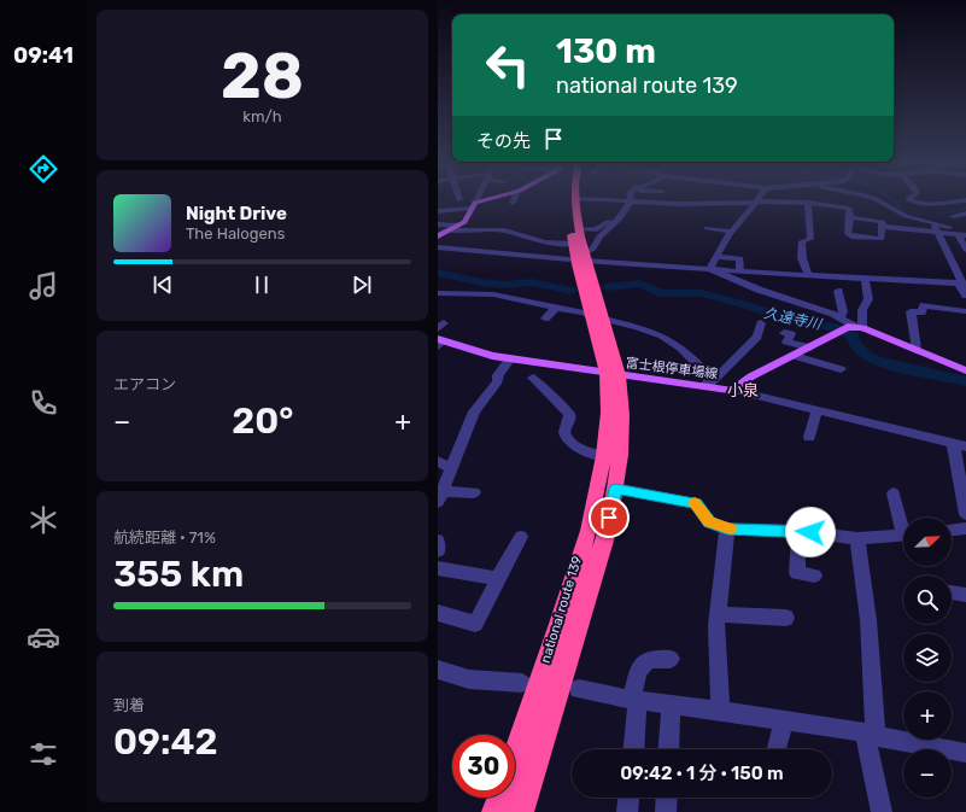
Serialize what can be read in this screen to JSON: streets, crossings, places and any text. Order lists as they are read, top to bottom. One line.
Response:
{"streets":{"highway":["national route 139"],"main road":["富士根停車場線"]},"crossings":[["富士根停車場線","national route 139"]],"districts":["小泉"],"water":["久遠寺川"],"north":"top right","page":{"tabs":"09:41","tile":[["28","km/h"],"エアコン",["航続距離 · 71%","355 km"],["到着","09:42"]],"turn":["130 m","national route 139"],"then":"その先","song":["Night Drive","The Halogens"],"heat":["−","20°","+"],"map_buttons":["+","−"],"limit":"30","trip":"09:42 · 1 分 · 150 m"}}
